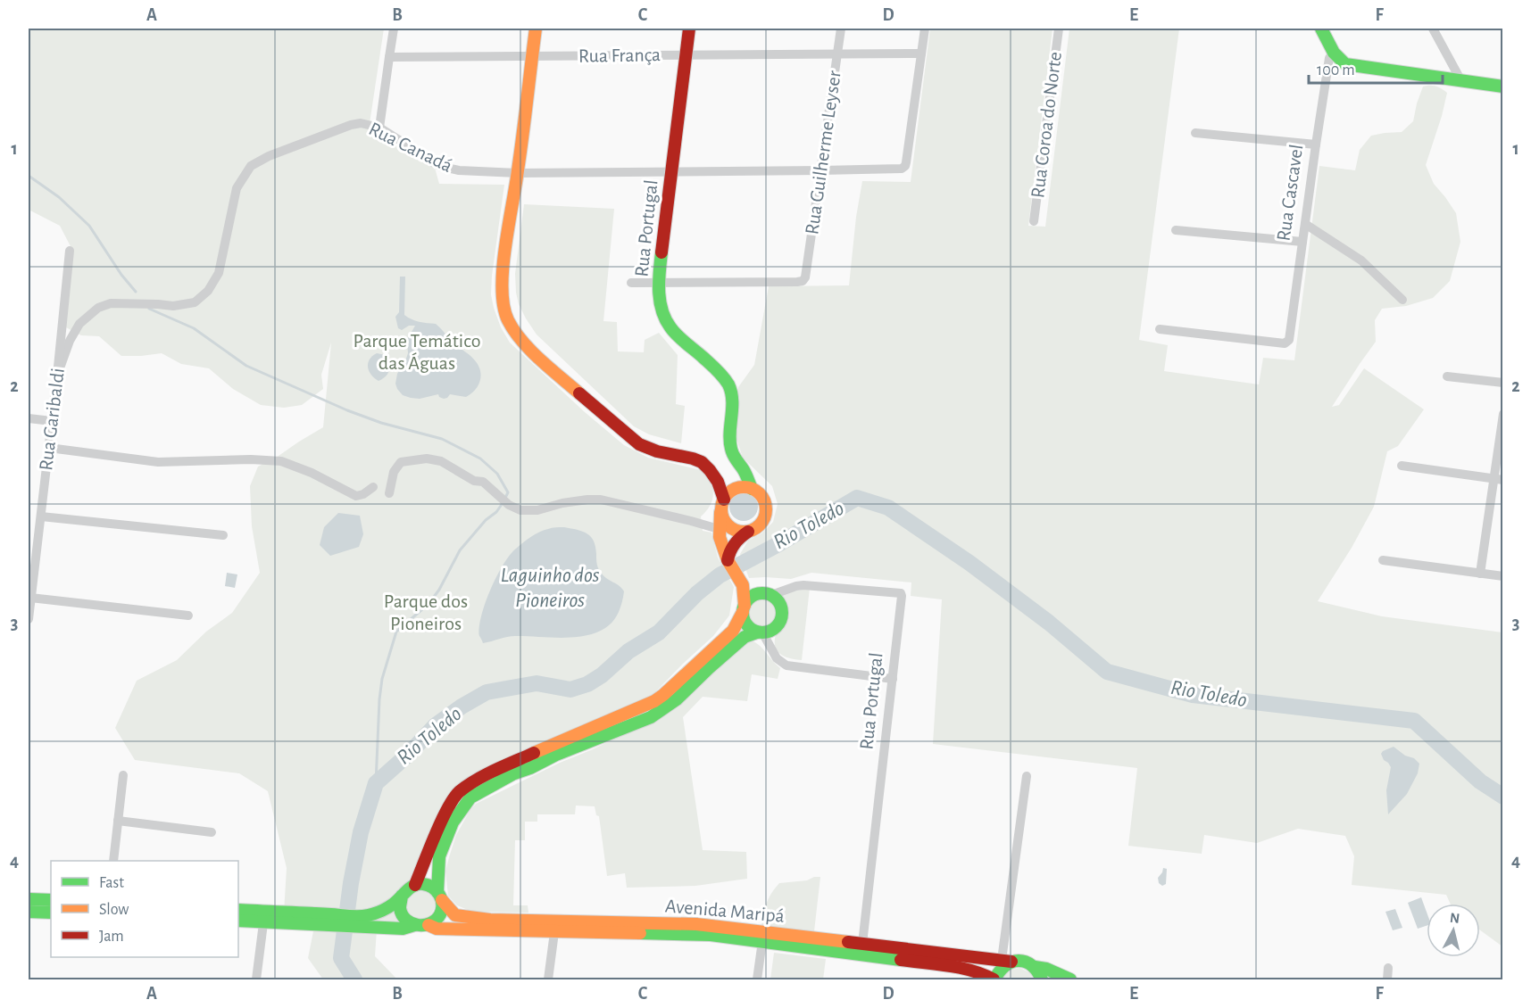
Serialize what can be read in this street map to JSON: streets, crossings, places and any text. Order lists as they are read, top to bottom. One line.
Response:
{"streets":{"street":["Rua França","Rua Coroa do Norte","Rua Canadá","Rua Guilherme Leyser","Rua Cascavel","Rua Portugal","Rua Garibaldi","Avenida Maripá"]},"crossings":[["Rua França","Rua Canadá"],["Rua França","Rua Guilherme Leyser"],["Rua França","Rua Portugal"],["Rua Canadá","Rua Guilherme Leyser"],["Rua Canadá","Rua Portugal"],["Rua Canadá","Rua Garibaldi"],["Rua Guilherme Leyser","Rua Portugal"],["Rua Portugal","Avenida Maripá"]],"water":["Rio Toledo","Laguinho dos Pioneiros"],"parks":["Parque Temático das Águas","Parque dos Pioneiros"],"legend":["Fast","Slow","Jam"],"scale_bar":"100 m","north":"top","grid":{"columns":["A","B","C","D","E","F"],"rows":["1","2","3","4"]}}
